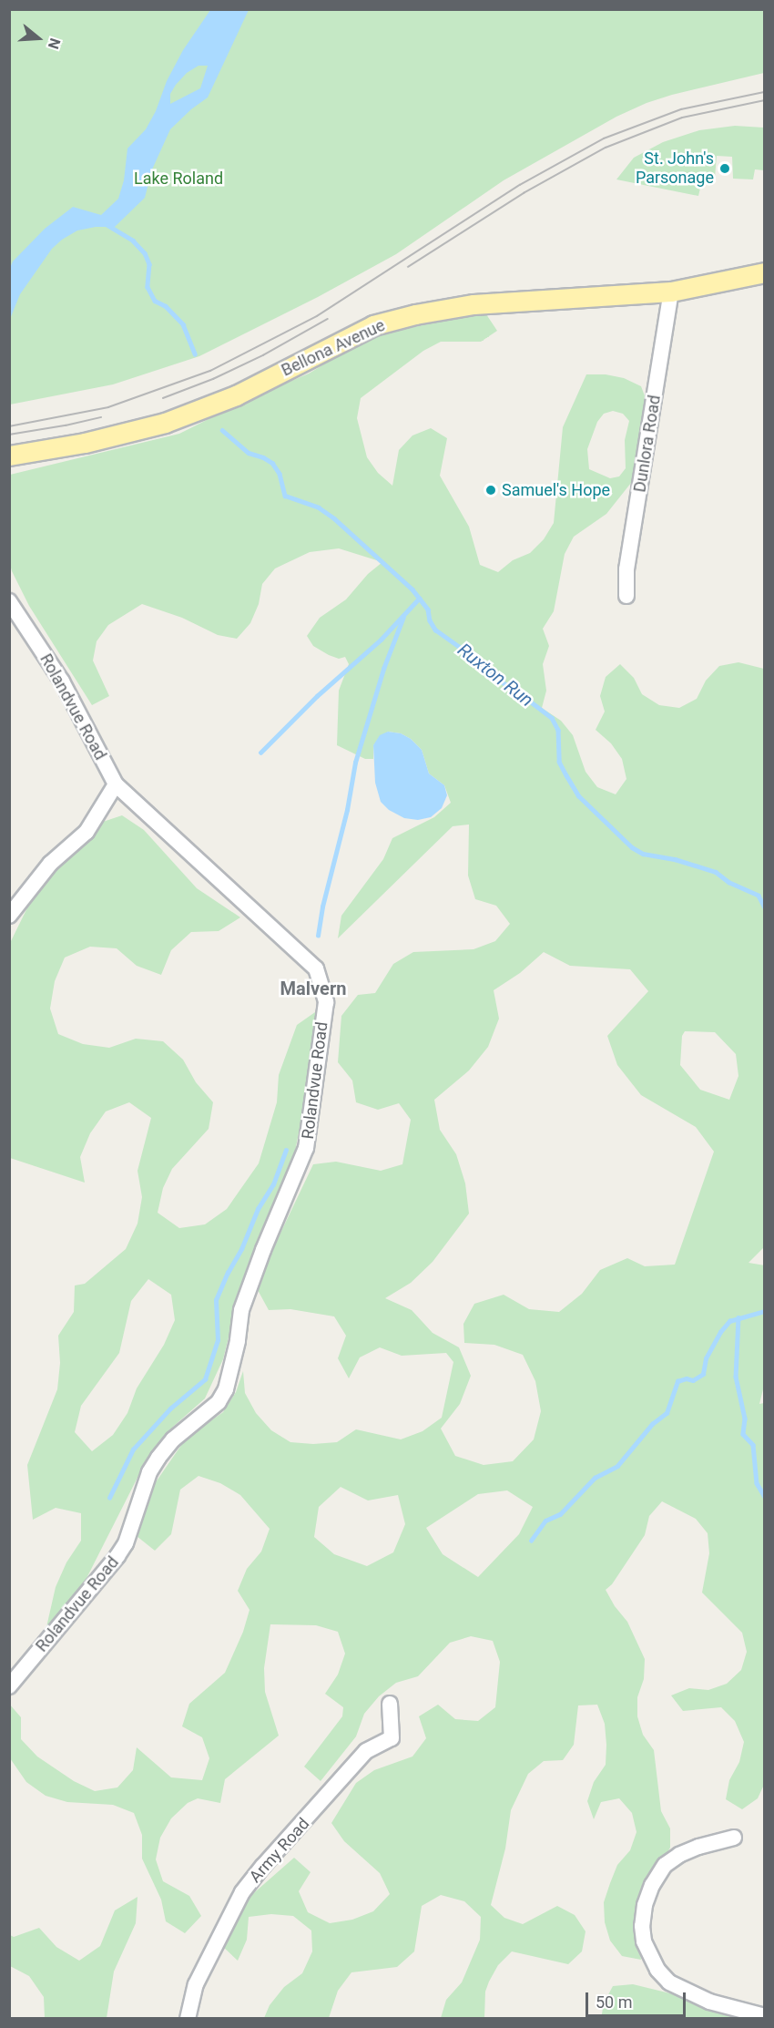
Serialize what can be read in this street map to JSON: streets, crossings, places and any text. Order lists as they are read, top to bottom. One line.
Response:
{"streets":{"main road":["Bellona Avenue"],"street":["Dunlora Road","Rolandvue Road","Army Road"]},"crossings":[["Bellona Avenue","Dunlora Road"]],"districts":["Malvern"],"water":["Ruxton Run"],"parks":["Lake Roland"],"places":["St. John's Parsonage","Samuel's Hope"],"scale_bar":"50 m","north":"right"}
